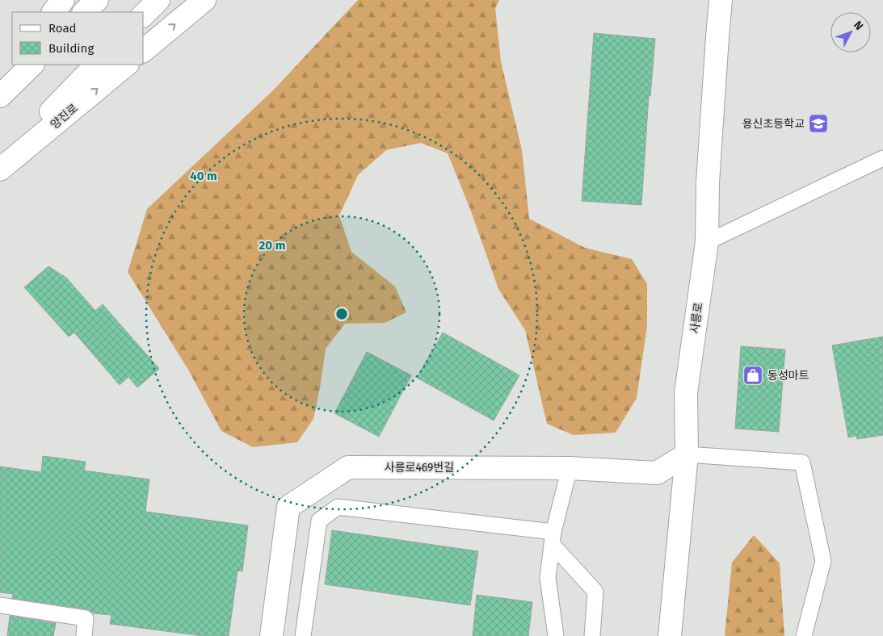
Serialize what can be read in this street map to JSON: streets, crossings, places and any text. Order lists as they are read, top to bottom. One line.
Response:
{"streets":{"street":["양진로","사릉로","사릉로469번길"]},"crossings":[["사릉로","사릉로469번길"]],"places":{"school or university":["용신초등학교"],"shop":["동성마트"]},"legend":["Road","Building"],"north":"top right","rings":["40 m","20 m"]}
